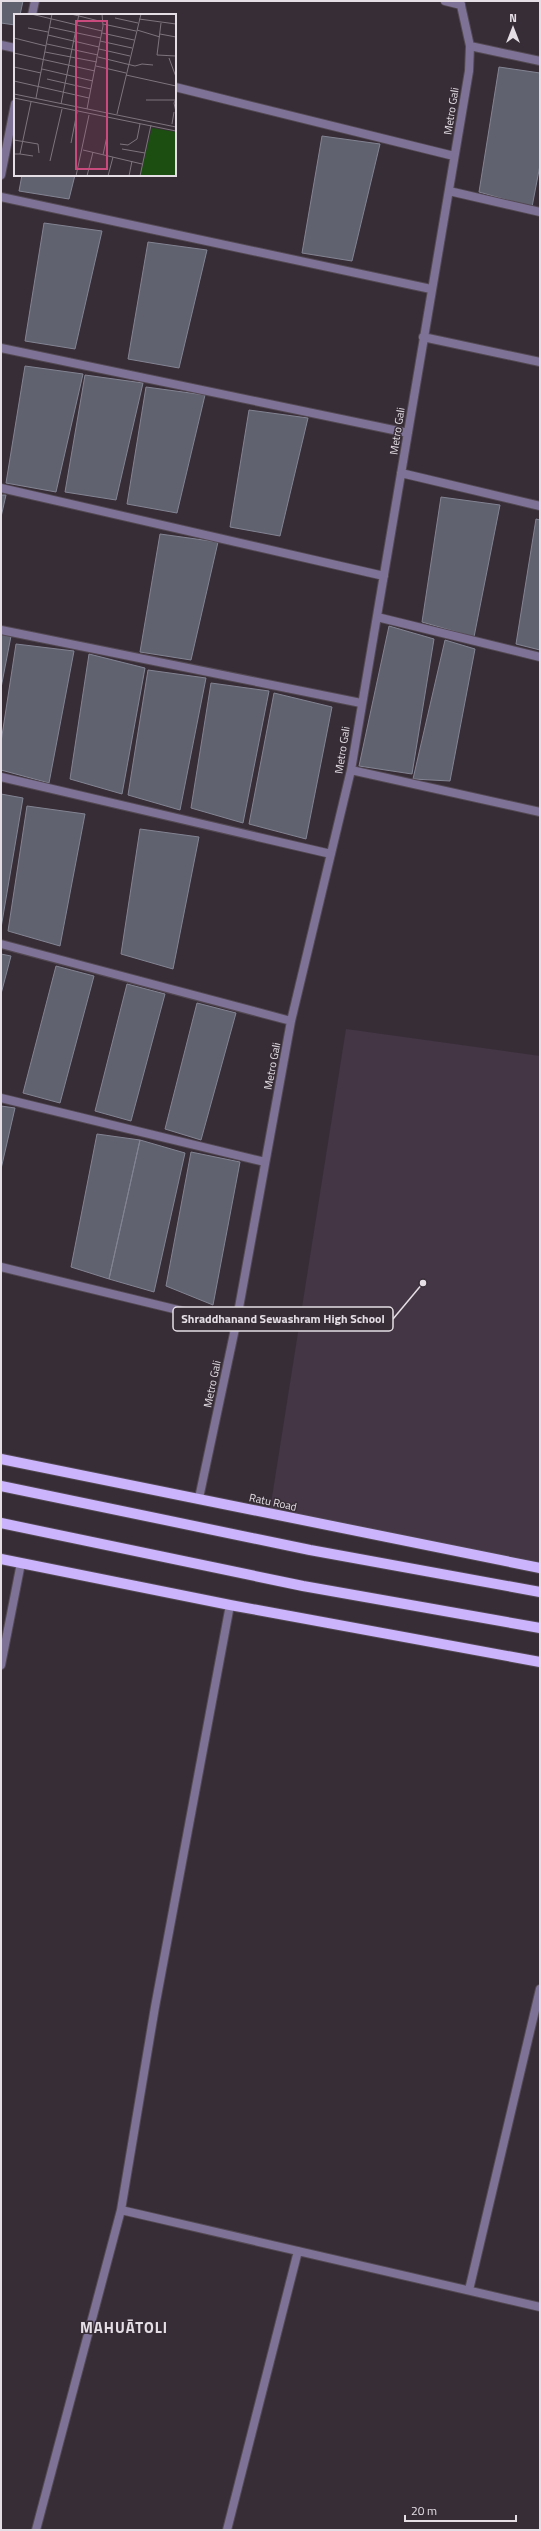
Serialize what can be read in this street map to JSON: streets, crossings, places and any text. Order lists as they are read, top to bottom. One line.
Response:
{"streets":{"main road":["Ratu Road"],"street":["Metro Gali"]},"crossings":[["Metro Gali","Ratu Road"]],"districts":["MAHUĀTOLI"],"places":["Shraddhanand Sewashram High School"],"scale_bar":"20 m","north":"top"}
